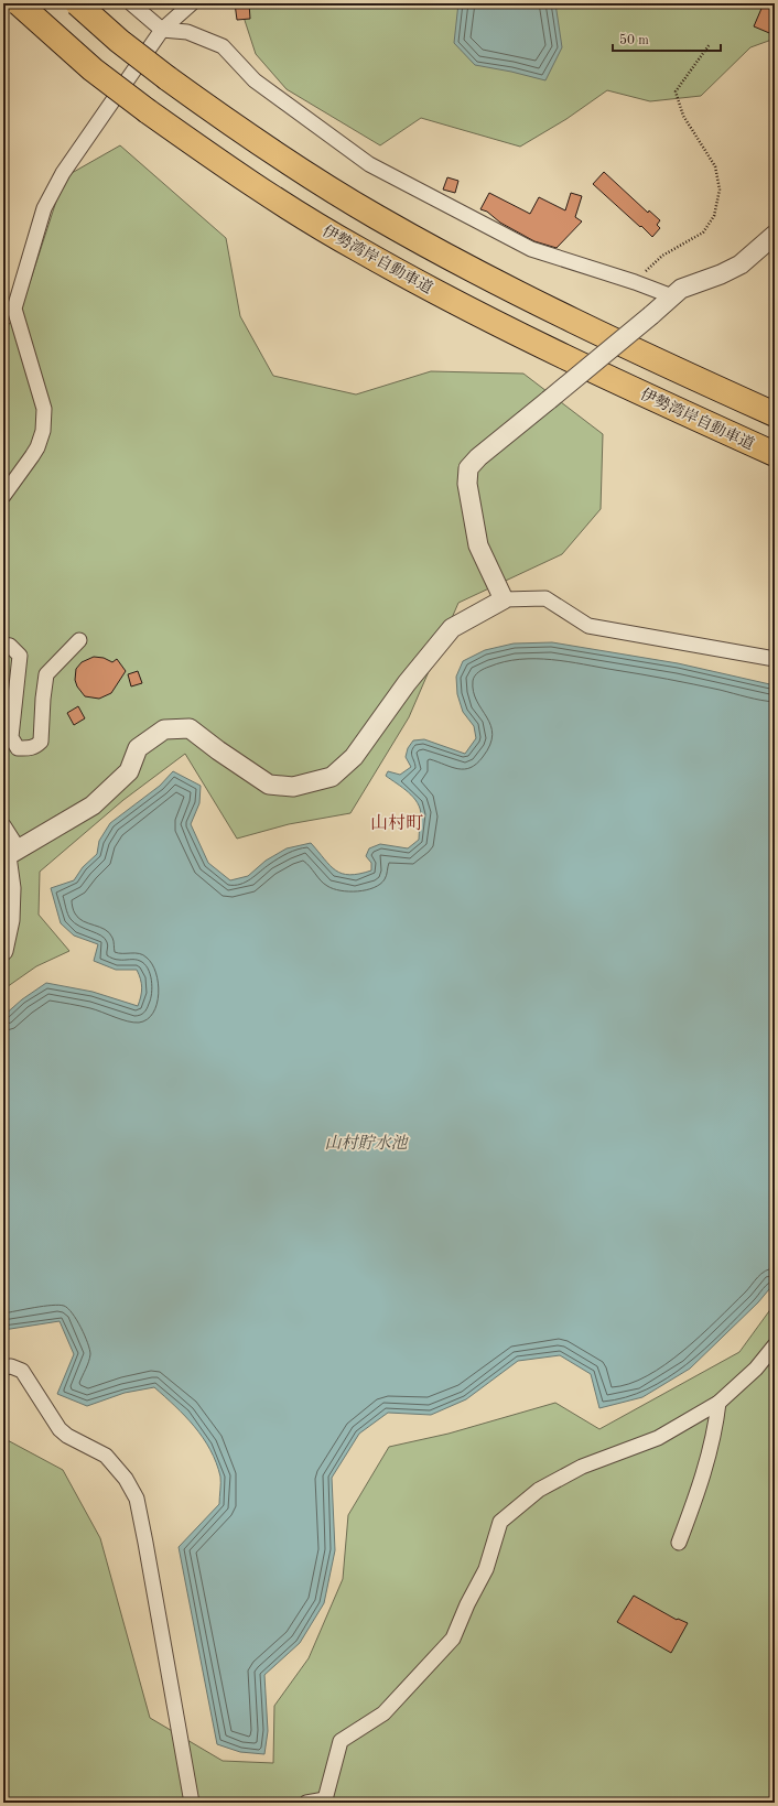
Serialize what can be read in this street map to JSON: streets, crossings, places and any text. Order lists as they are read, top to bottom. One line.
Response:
{"streets":{"highway":["伊勢湾岸自動車道"]},"districts":["山村町"],"water":["山村貯水池"],"scale_bar":"50 m"}
